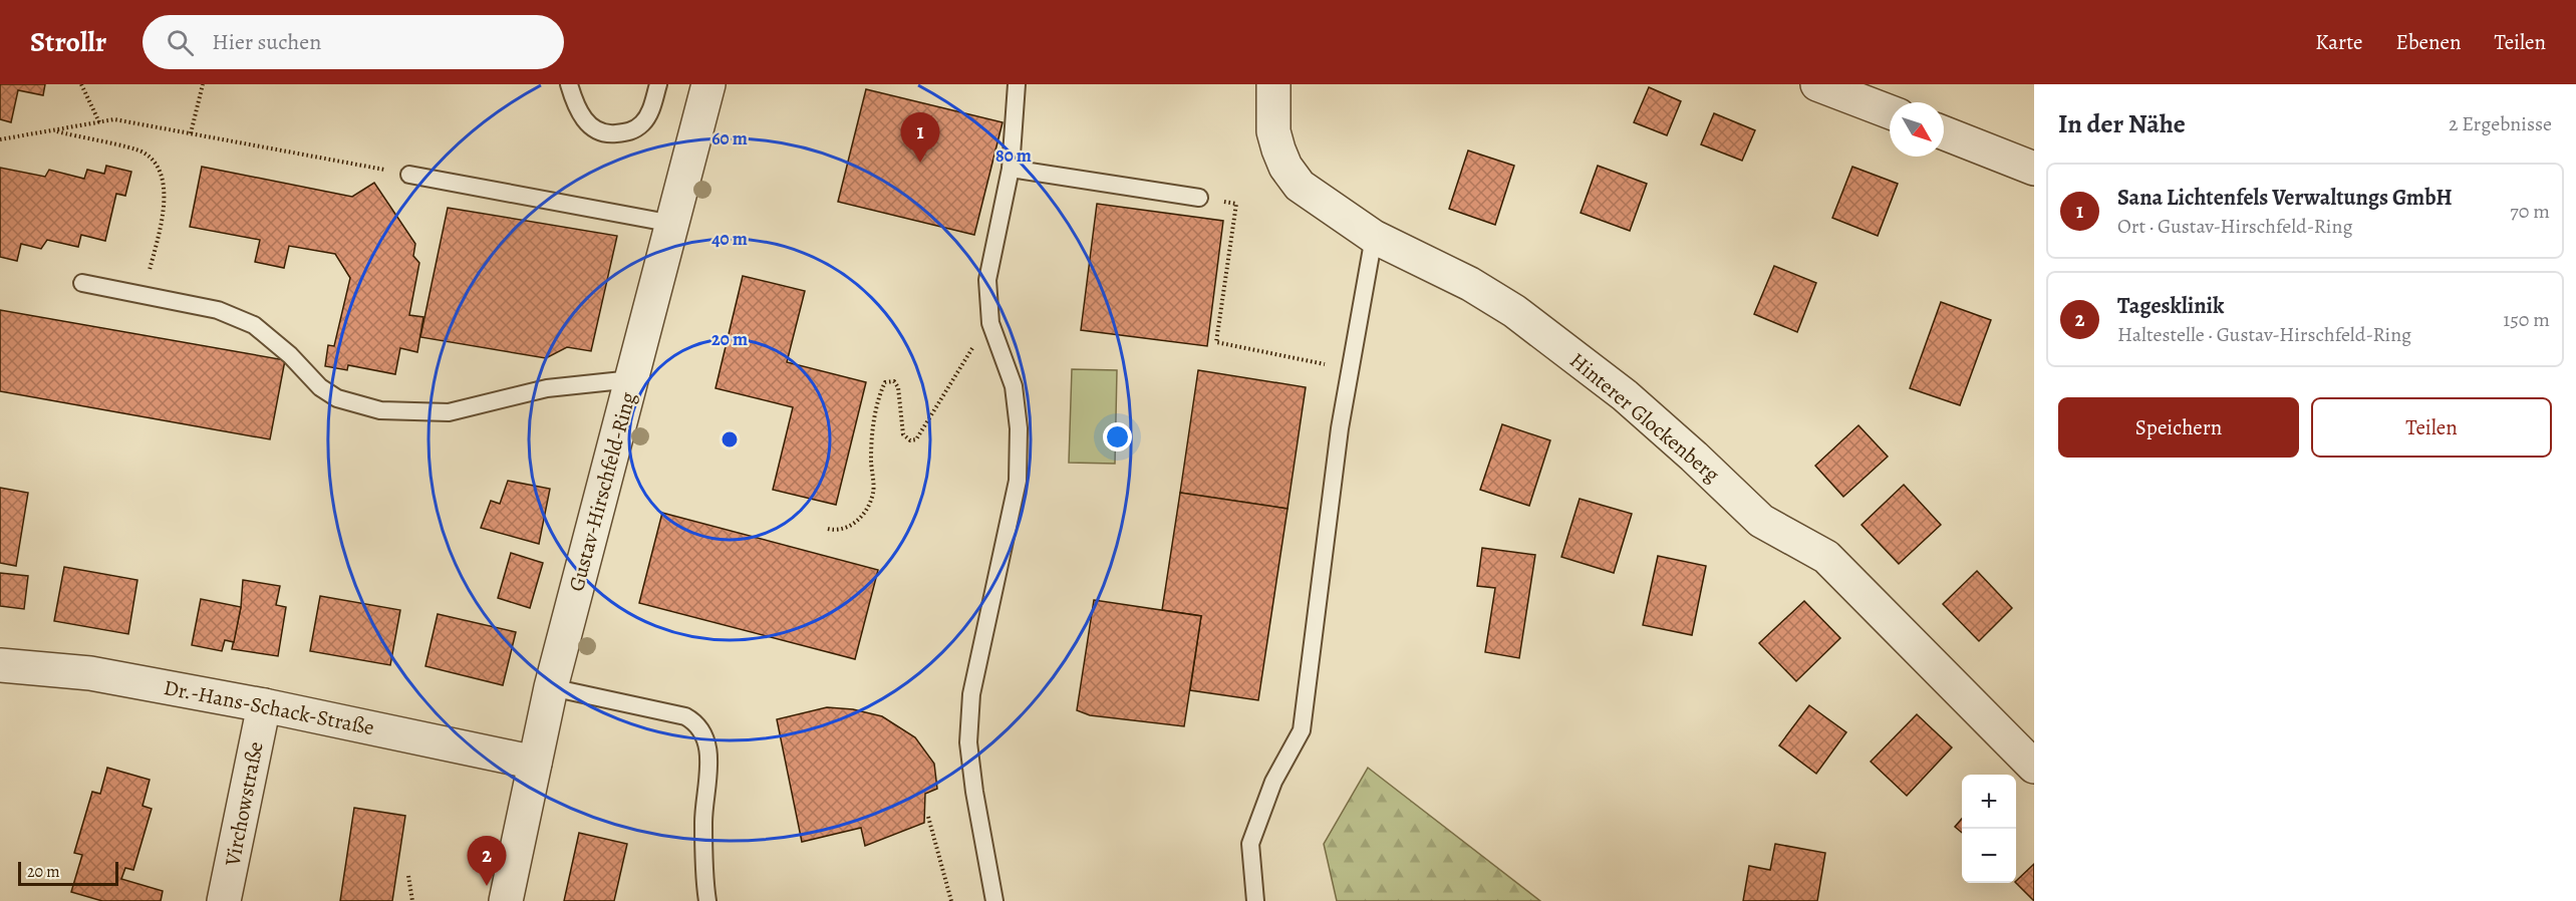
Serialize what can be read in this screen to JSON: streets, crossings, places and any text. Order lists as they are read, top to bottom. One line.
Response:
{"streets":{"street":["Hinterer Glockenberg","Gustav-Hirschfeld-Ring","Dr.-Hans-Schack-Straße","Virchowstraße"]},"crossings":[["Gustav-Hirschfeld-Ring","Dr.-Hans-Schack-Straße"],["Dr.-Hans-Schack-Straße","Virchowstraße"]],"scale_bar":"20 m","north":"bottom right","page":{"header":"Strollr","search":"Hier suchen","nav":["Karte","Ebenen","Teilen"],"heading":["In der Nähe","2 Ergebnisse"],"pins":["1","2"],"list":[{"mark":"1","name":"Sana Lichtenfels Verwaltungs GmbH","note":"Ort · Gustav-Hirschfeld-Ring","value":"70 m"},{"mark":"2","name":"Tagesklinik","note":"Haltestelle · Gustav-Hirschfeld-Ring","value":"150 m"}],"buttons":["Speichern","Teilen"],"map_buttons":["+","−"],"scale":"20 m"},"rings":["60 m","80 m","40 m","20 m"]}
